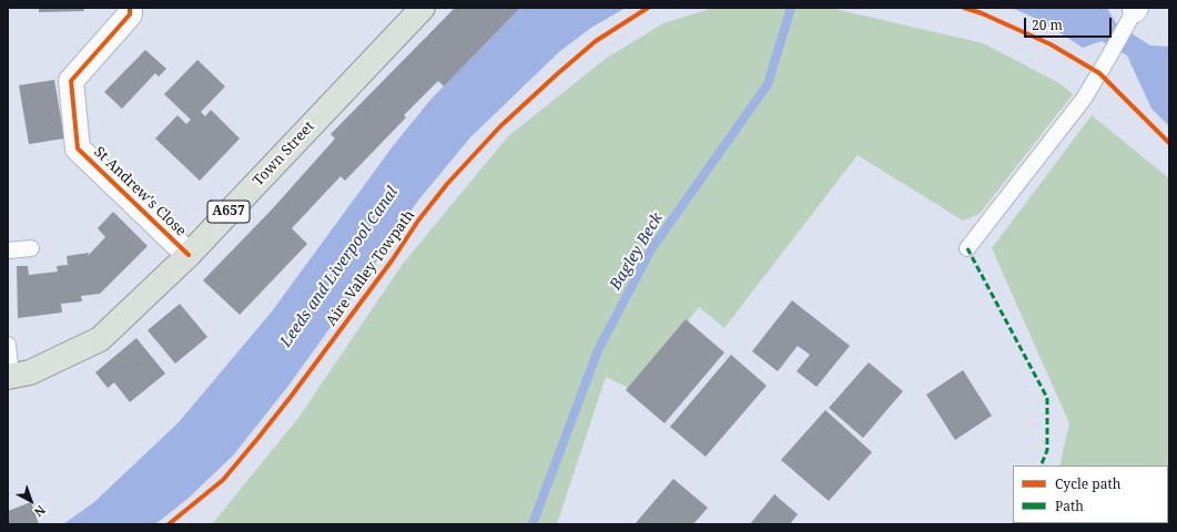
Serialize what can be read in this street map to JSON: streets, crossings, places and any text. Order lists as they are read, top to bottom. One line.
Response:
{"streets":{"main road":["Town Street","A657"],"street":["St Andrew's Close"],"cycle path":["Aire Valley Towpath"]},"crossings":[["Town Street","St Andrew's Close"]],"water":["Bagley Beck","Leeds and Liverpool Canal"],"legend":["Cycle path","Path"],"scale_bar":"20 m","north":"bottom right"}
